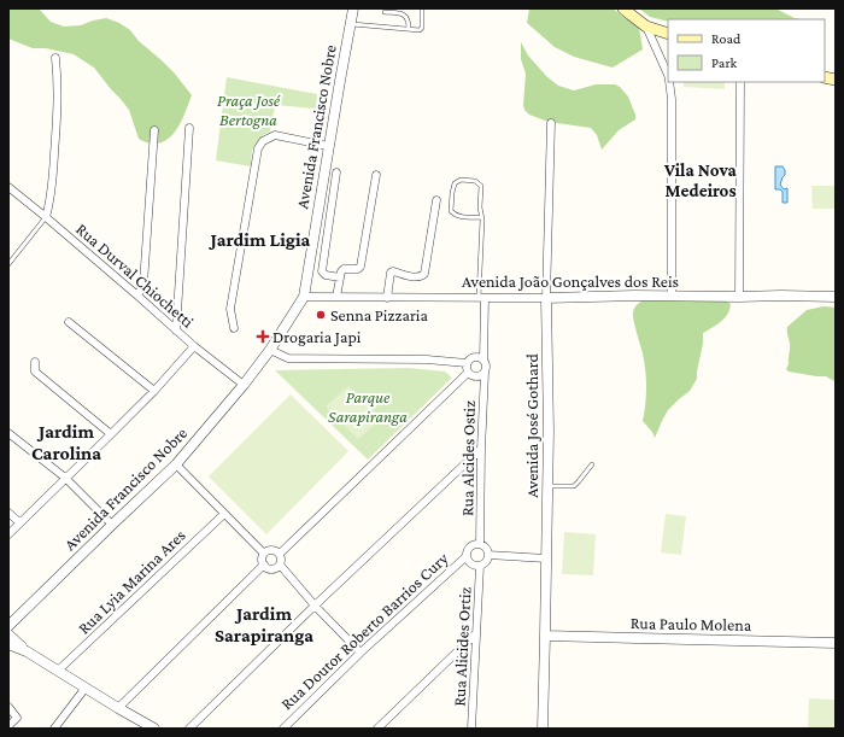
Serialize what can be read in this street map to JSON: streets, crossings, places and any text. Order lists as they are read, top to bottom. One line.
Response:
{"streets":{"street":["Avenida Francisco Nobre","Rua Durval Chiochetti","Avenida João Gonçalves dos Reis","Avenida José Gothard","Rua Alcides Ostiz","Rua Lyia Marina Ares","Rua Paulo Molena","Rua Doutor Roberto Barrios Cury","Rua Alicides Ortiz"]},"crossings":[["Avenida Francisco Nobre","Rua Durval Chiochetti"],["Avenida Francisco Nobre","Avenida João Gonçalves dos Reis"],["Avenida João Gonçalves dos Reis","Avenida José Gothard"],["Avenida José Gothard","Rua Paulo Molena"],["Rua Alcides Ostiz","Rua Doutor Roberto Barrios Cury"],["Rua Alcides Ostiz","Rua Alicides Ortiz"],["Rua Doutor Roberto Barrios Cury","Rua Alicides Ortiz"]],"districts":["Vila Nova Medeiros","Jardim Ligia","Jardim Carolina","Jardim Sarapiranga"],"parks":["Praça José Bertogna","Parque Sarapiranga"],"places":{"other":["Senna Pizzaria"],"health":["Drogaria Japi"]},"legend":["Road","Park"]}
